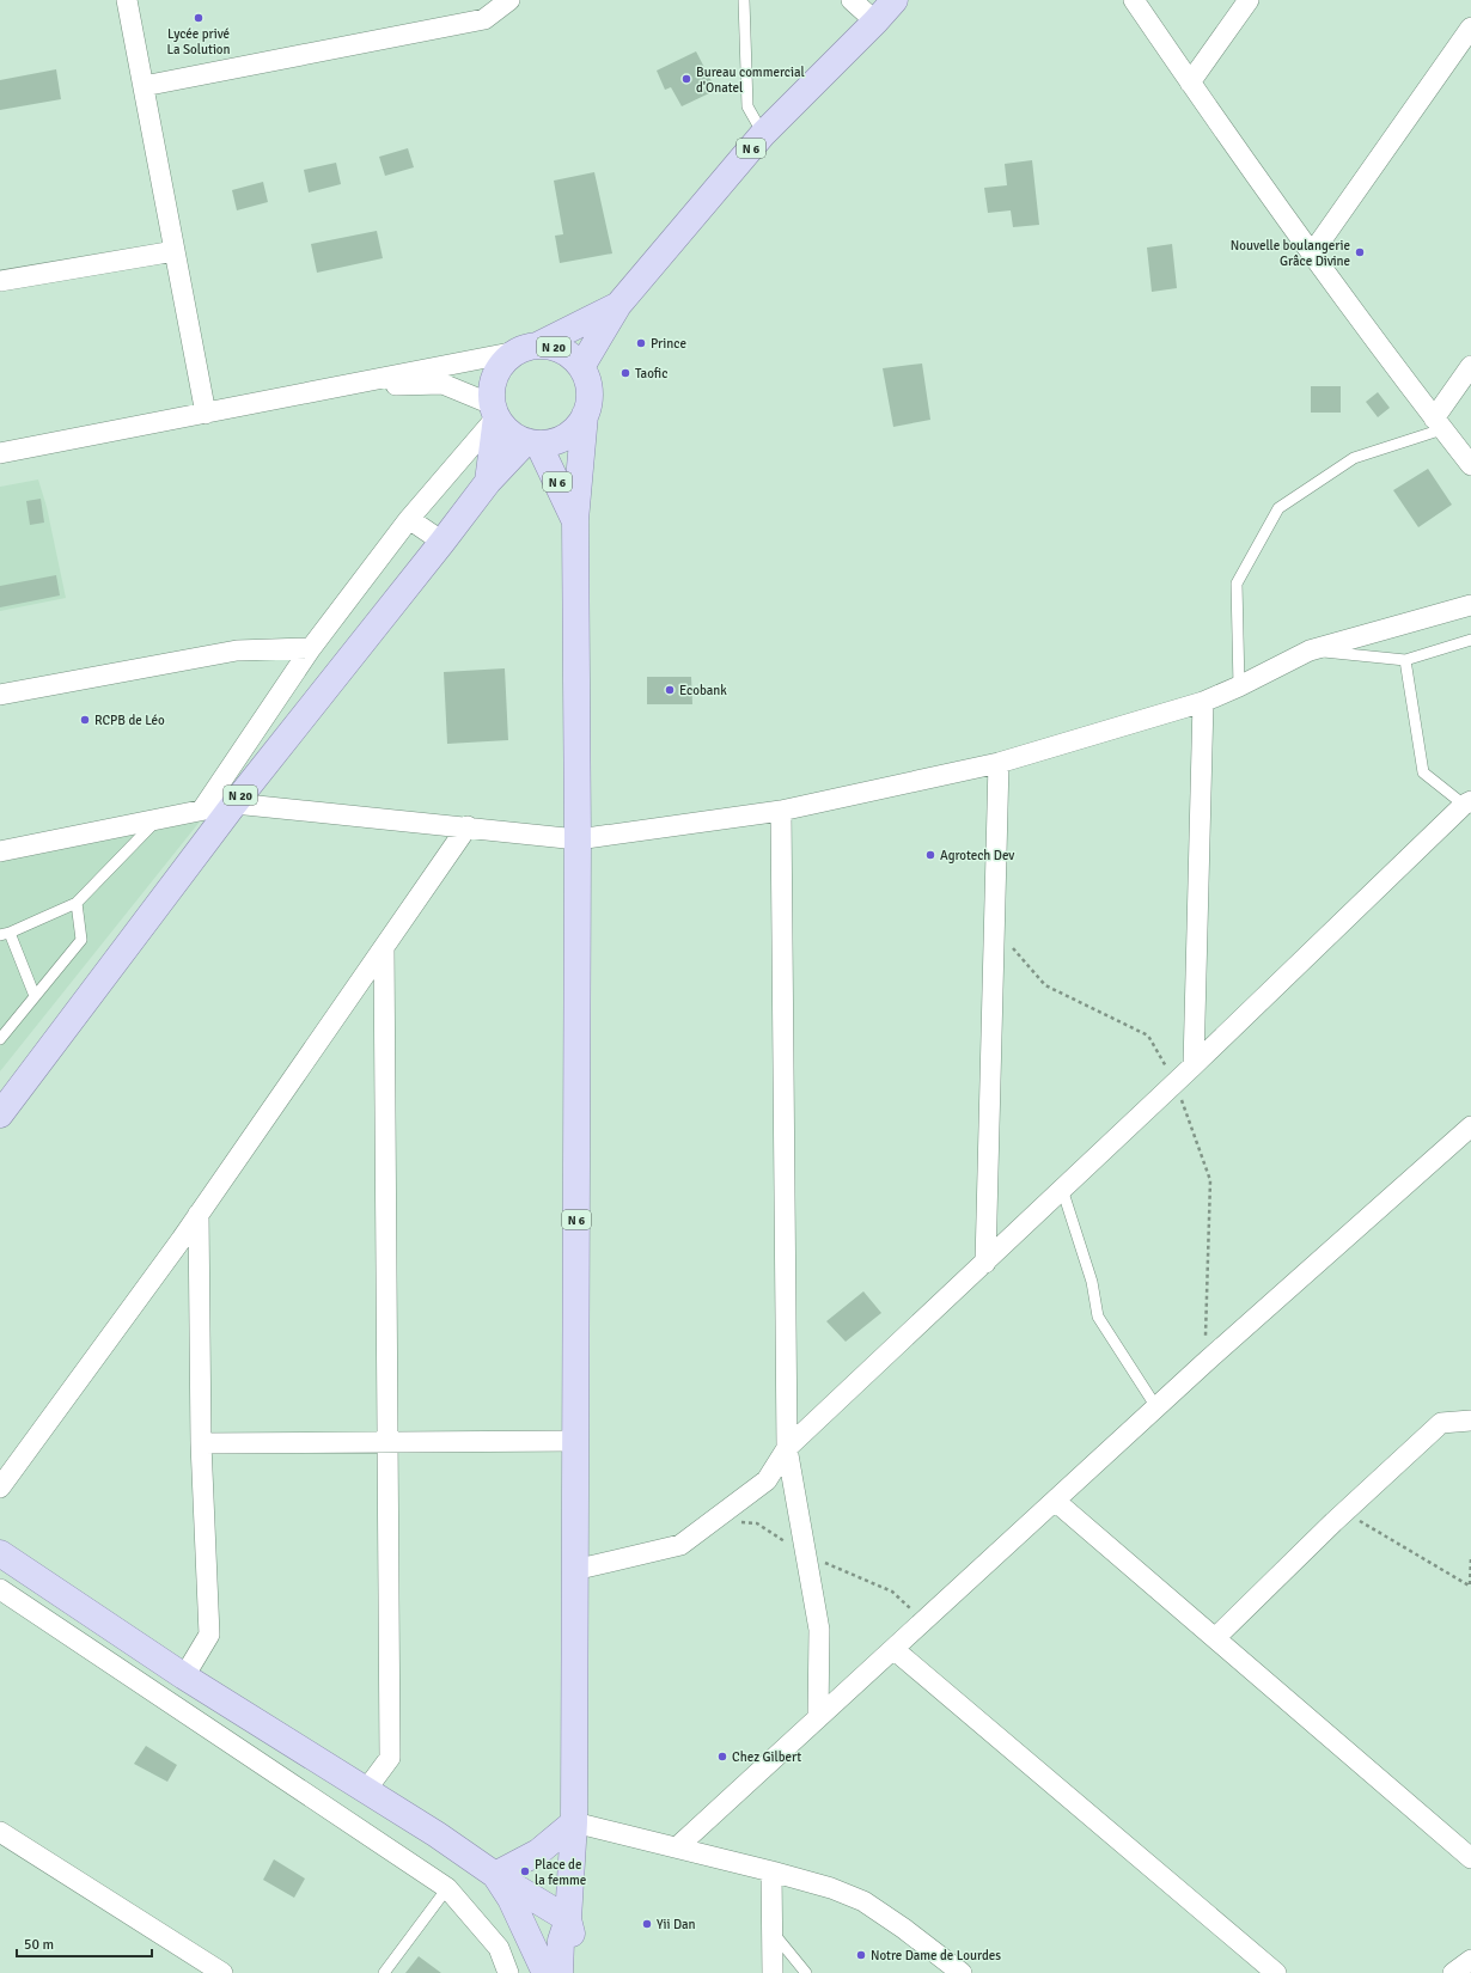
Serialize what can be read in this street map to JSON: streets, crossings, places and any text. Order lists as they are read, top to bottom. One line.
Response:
{"streets":{"main road":["N 6","N 20"]},"crossings":[["N 6","N 20"]],"places":["Lycée privé La Solution","Bureau commercial d'Onatel","Nouvelle boulangerie Grâce Divine","Prince","Taofic","Ecobank","RCPB de Léo","Agrotech Dev","Chez Gilbert","Place de la femme","Yii Dan","Notre Dame de Lourdes"],"scale_bar":"50 m"}
